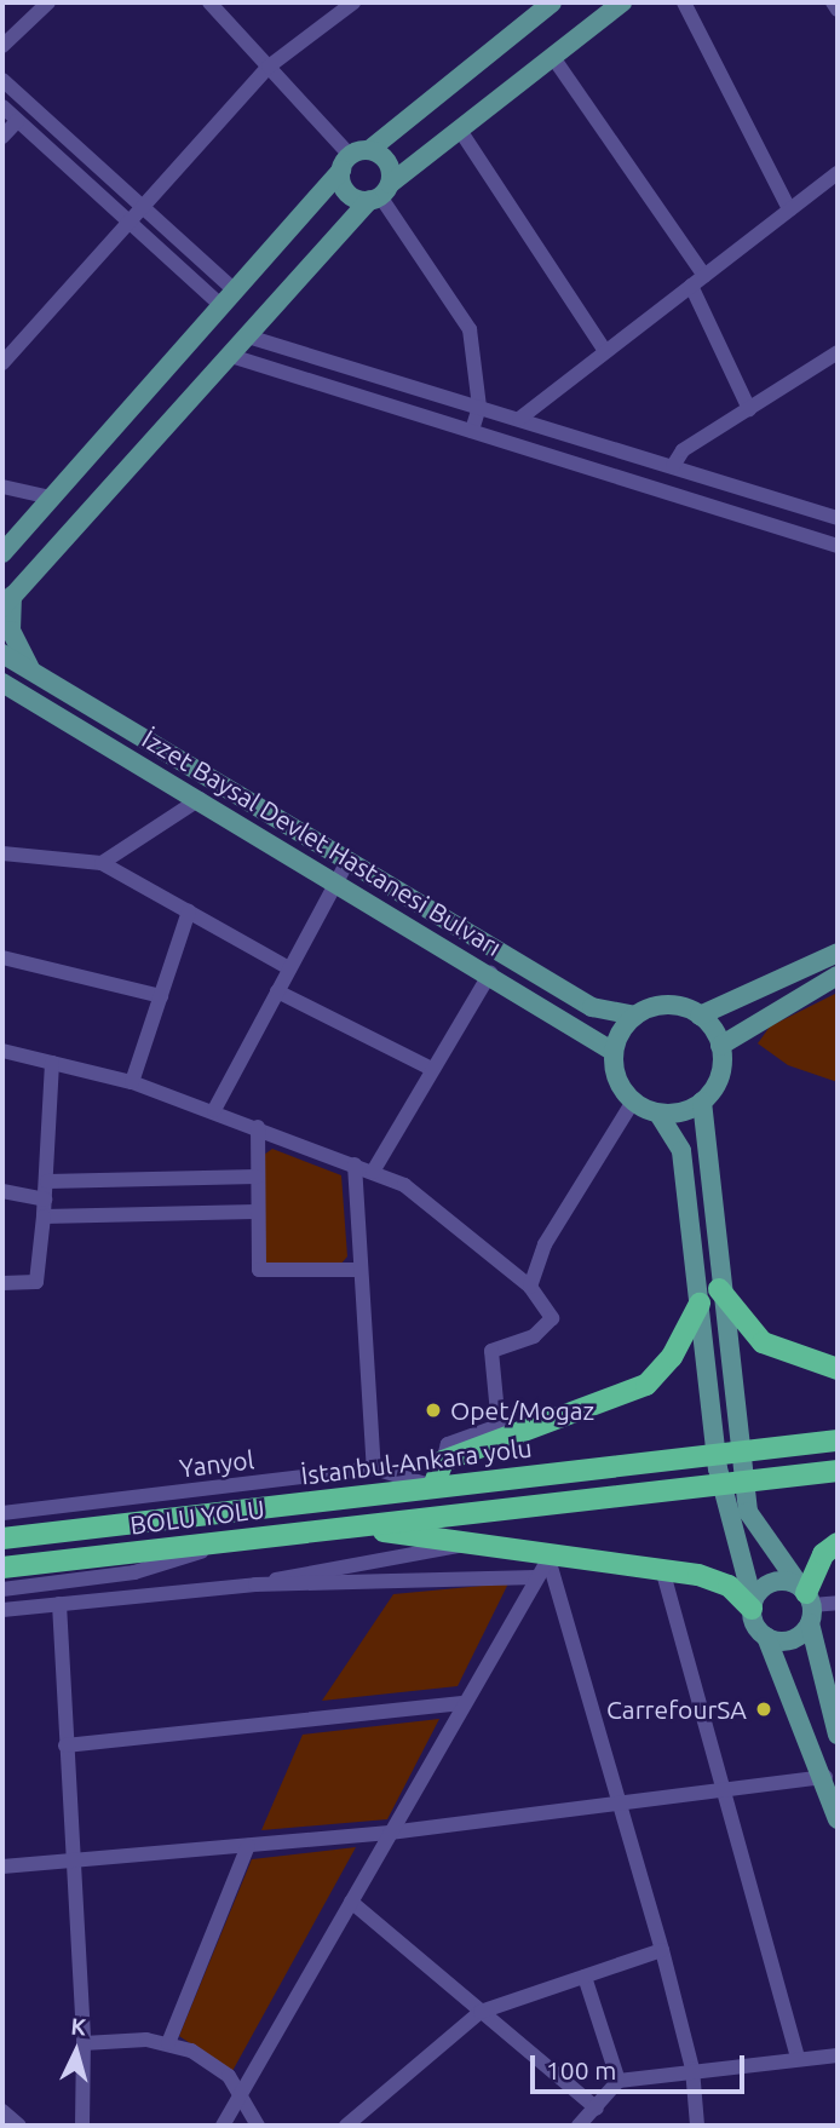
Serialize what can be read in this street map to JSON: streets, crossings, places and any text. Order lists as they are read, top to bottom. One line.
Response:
{"streets":{"highway":["İstanbul-Ankara yolu","BOLU YOLU"],"main road":["İzzet Baysal Devlet Hastanesi Bulvarı"],"street":["Yanyol"]},"crossings":[["İstanbul-Ankara yolu","Yanyol"]],"places":["Opet/Mogaz","CarrefourSA"],"scale_bar":"100 m","north":"top"}
